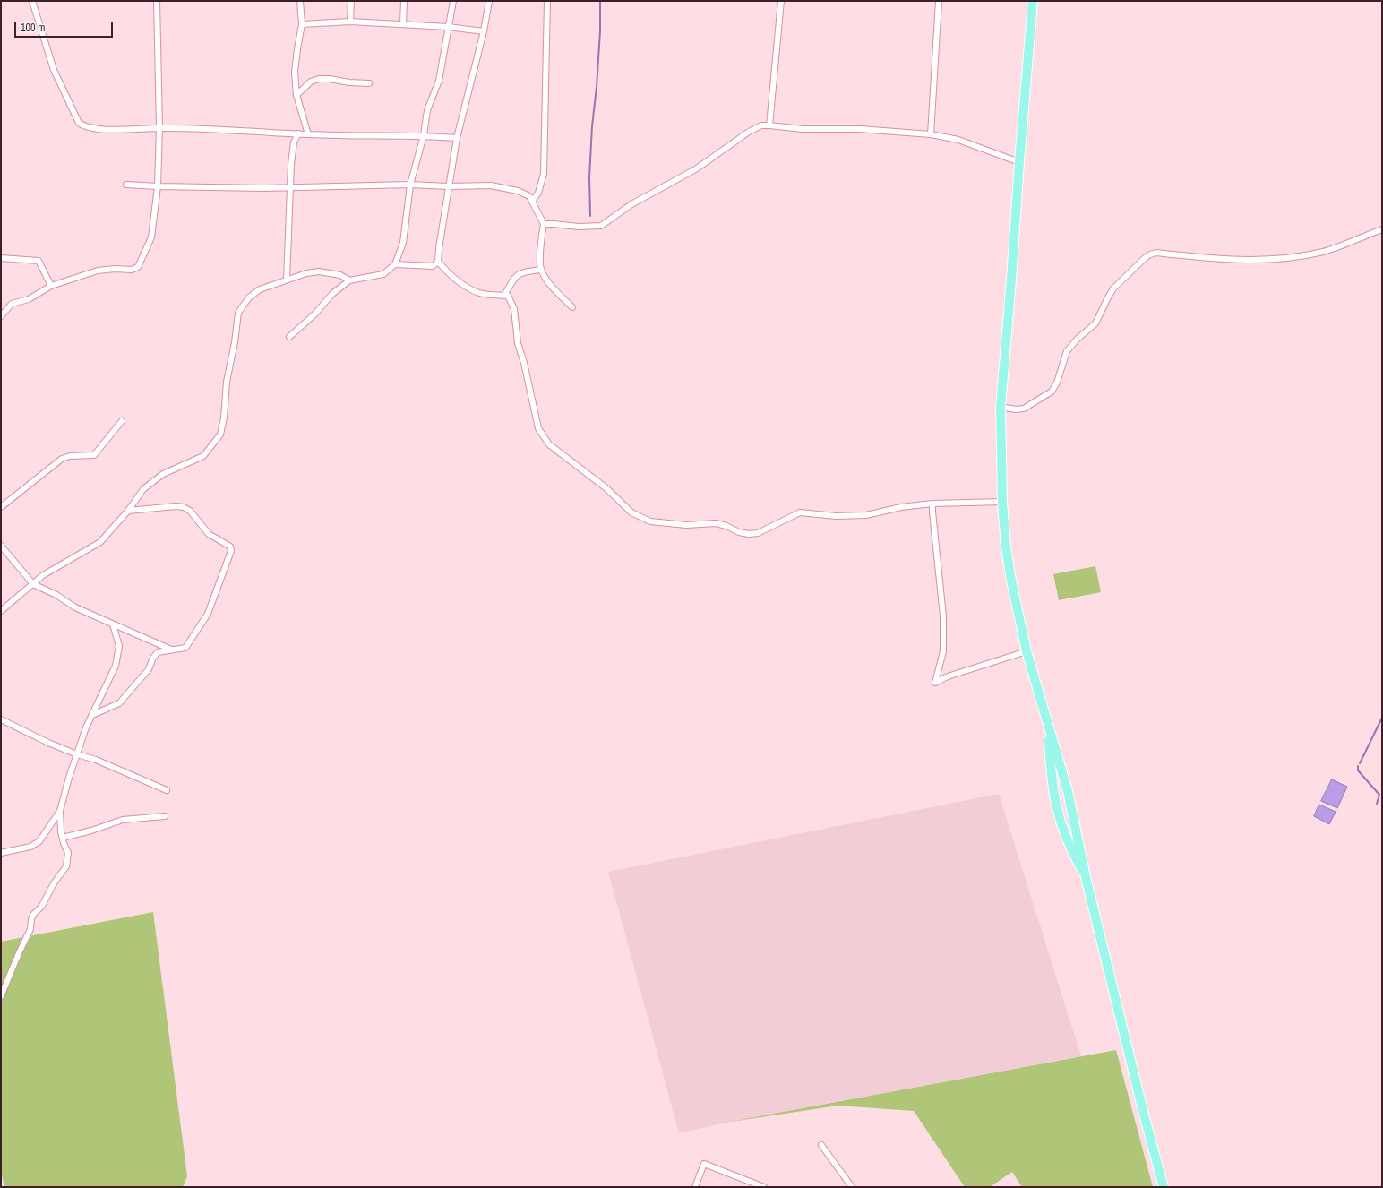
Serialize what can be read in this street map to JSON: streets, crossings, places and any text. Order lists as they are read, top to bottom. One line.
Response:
{"scale_bar":"100 m"}
